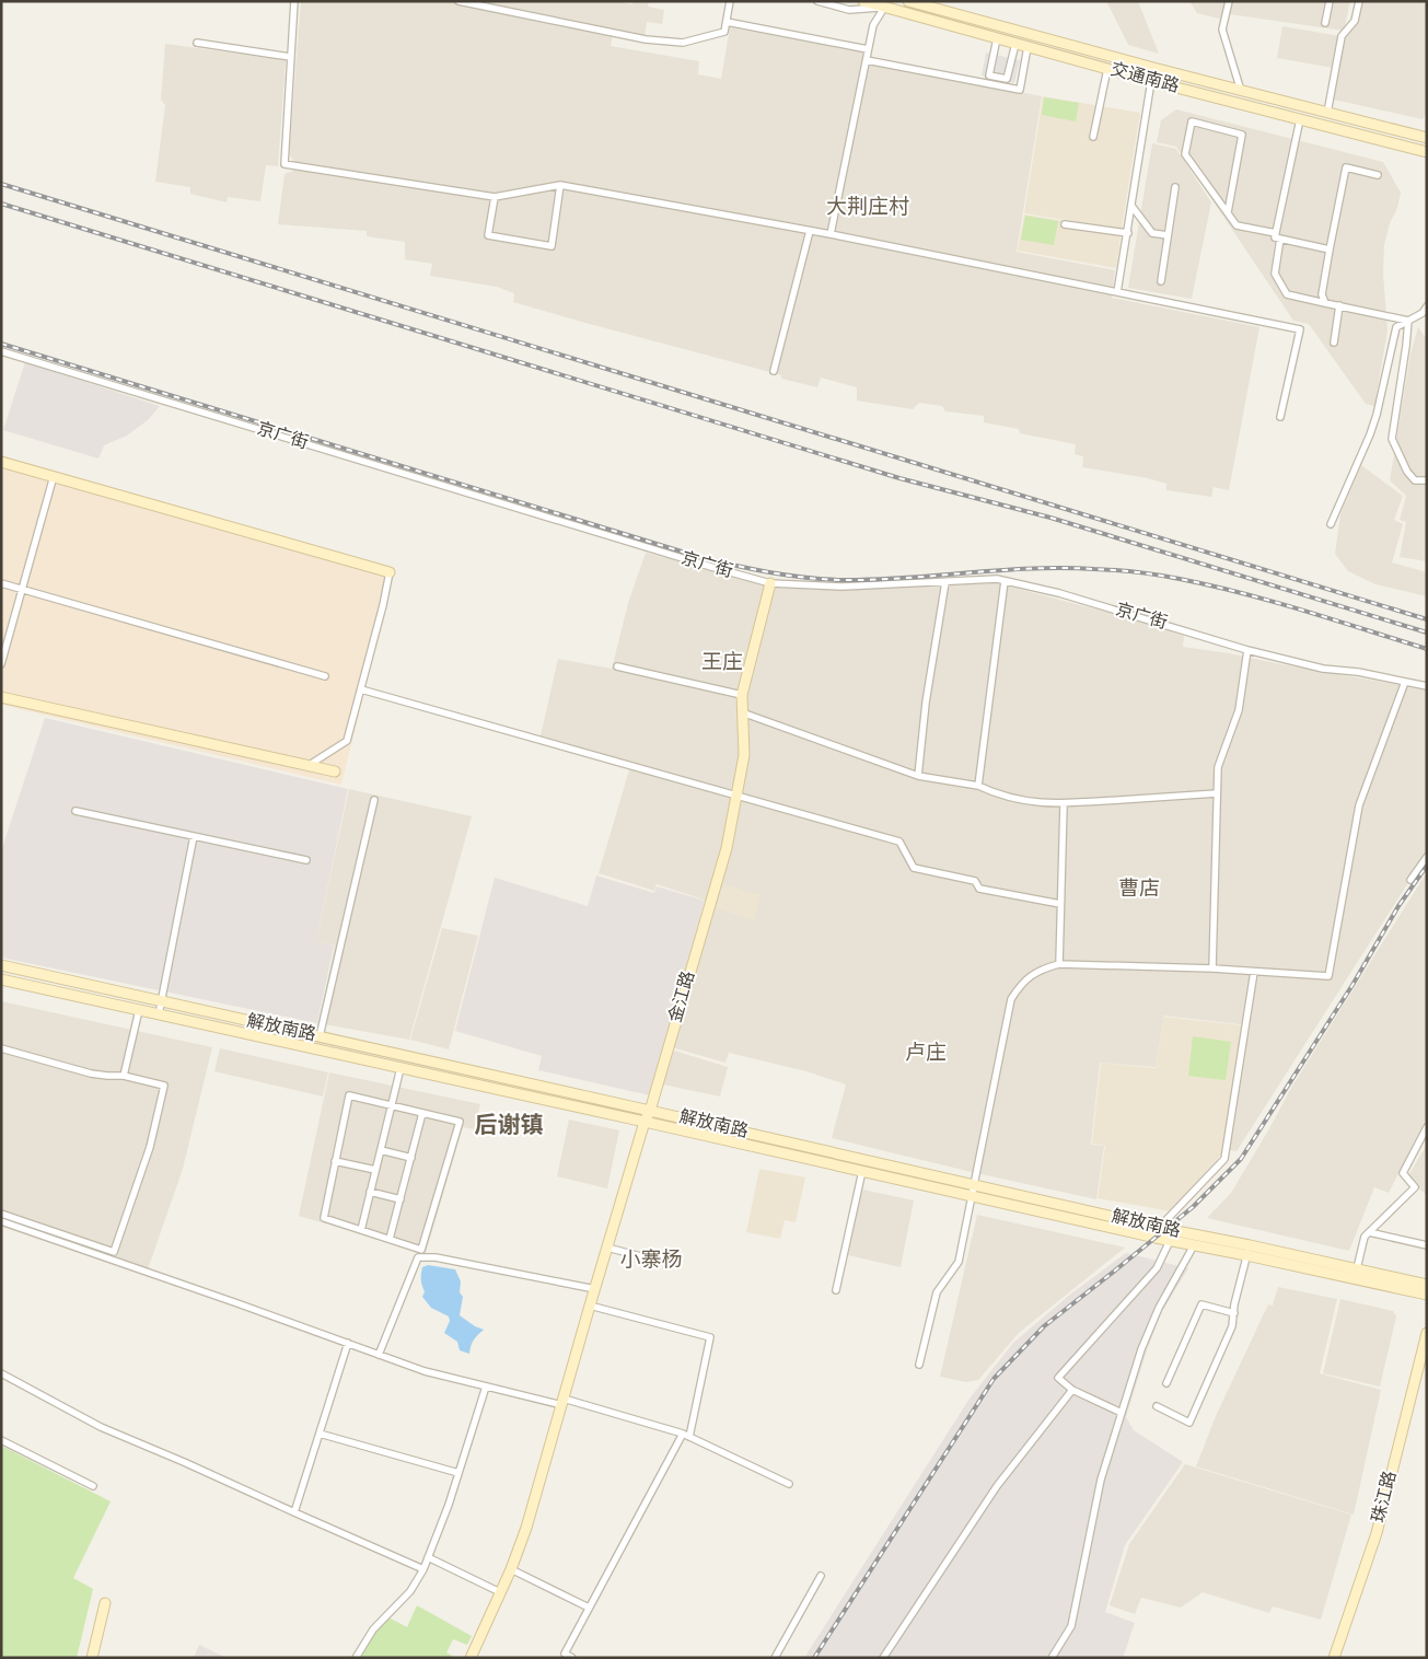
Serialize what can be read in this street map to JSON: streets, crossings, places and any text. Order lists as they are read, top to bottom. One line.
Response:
{"streets":{"main road":["交通南路","金江路","解放南路","珠江路"],"street":["京广街"]},"crossings":[["京广街","金江路"],["金江路","解放南路"]],"districts":["大荆庄村","王庄","曹店","卢庄","后谢镇","小寨杨"]}
